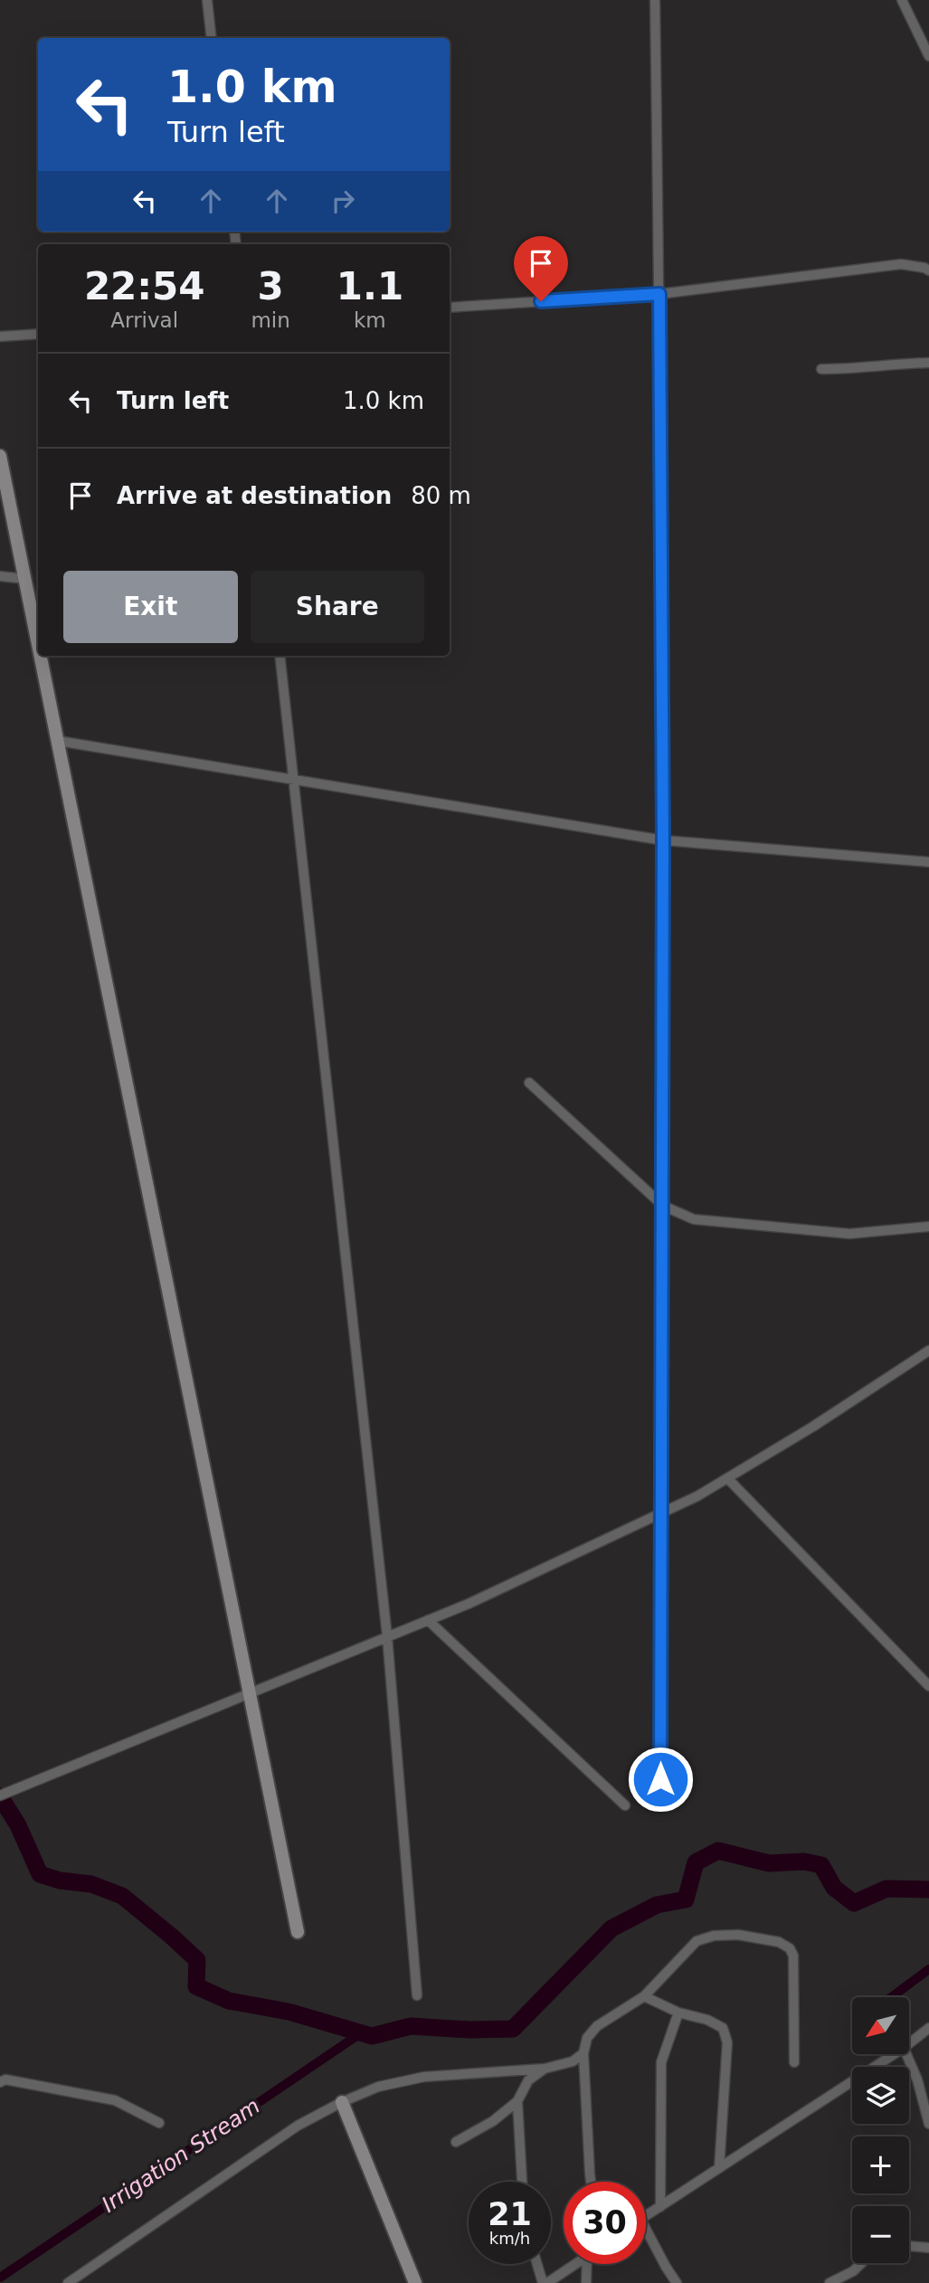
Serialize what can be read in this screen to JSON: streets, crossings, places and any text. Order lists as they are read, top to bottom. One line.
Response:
{"water":["Irrigation Stream"],"north":"bottom left","page":{"turn":["1.0 km","Turn left"],"eta":["22:54","Arrival","3","min","1.1","km"],"list":[{"name":"Turn left","value":"1.0 km"},{"name":"Arrive at destination","value":"80 m"}],"buttons":["Exit","Share"],"map_buttons":["+","−"],"speed":"21 km/h","limit":"30"}}
